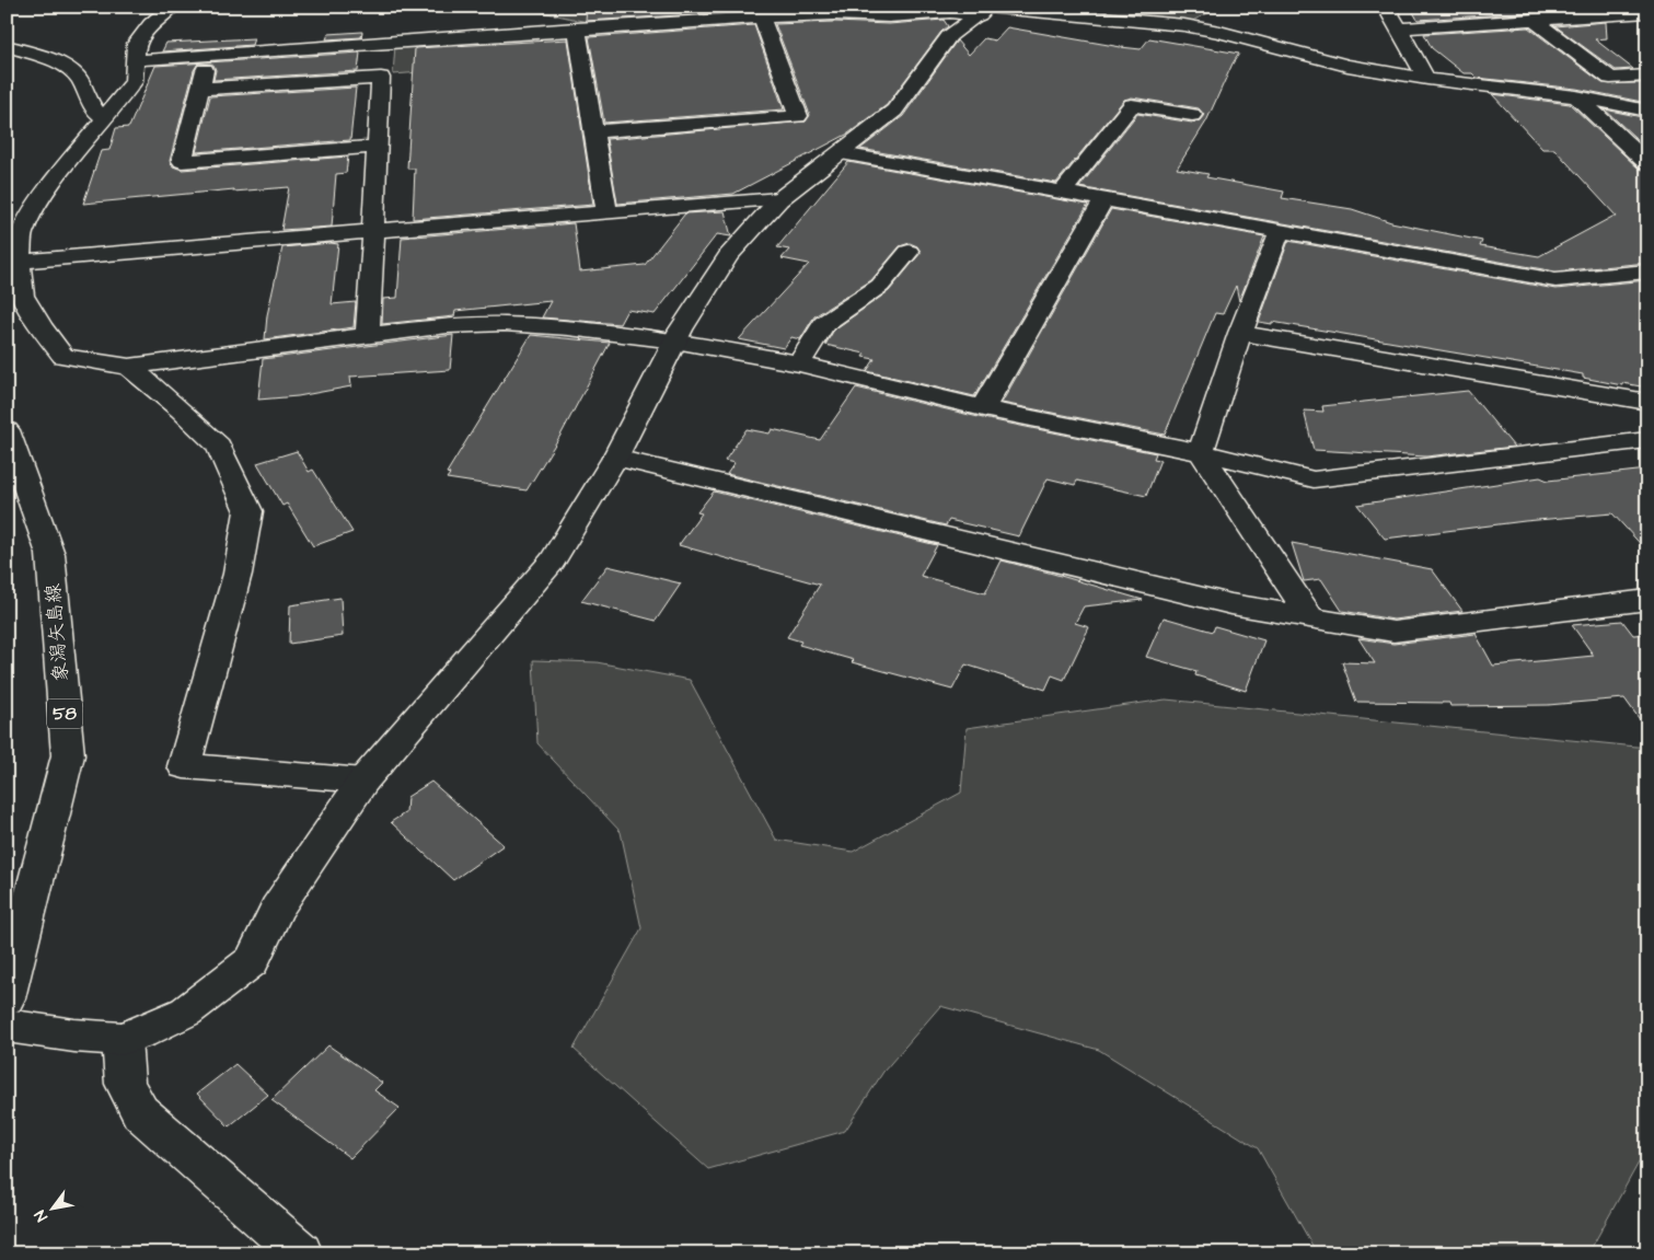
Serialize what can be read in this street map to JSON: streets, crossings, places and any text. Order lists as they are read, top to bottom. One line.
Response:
{"streets":{"street":["象潟矢島線","58"]},"north":"bottom left"}
